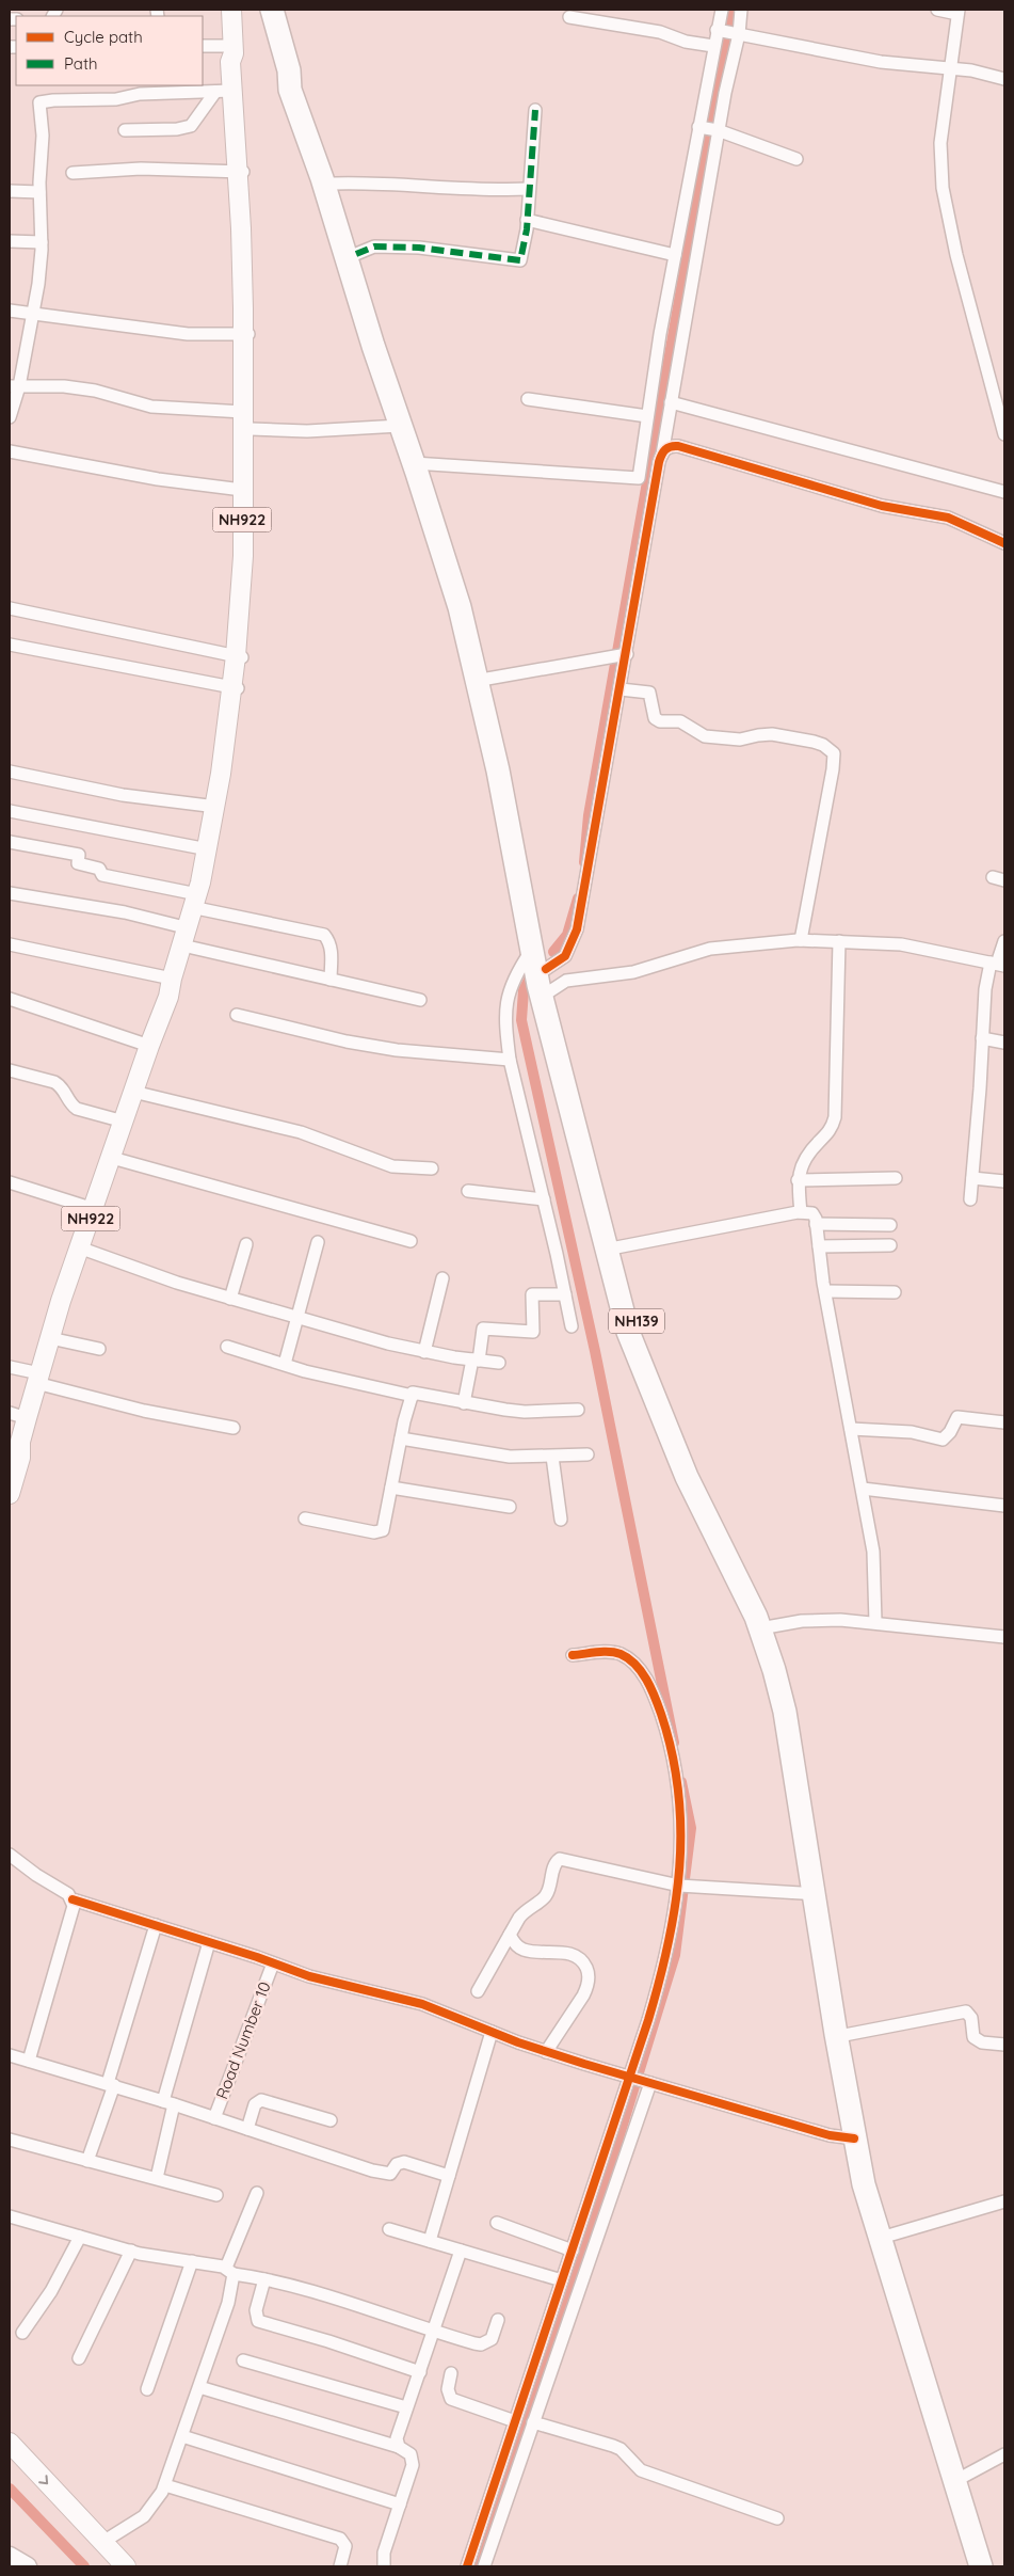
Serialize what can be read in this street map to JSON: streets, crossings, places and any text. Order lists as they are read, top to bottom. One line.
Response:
{"streets":{"highway":["NH139"],"main road":["NH922"],"street":["Road Number 10"]},"legend":["Cycle path","Path"]}
